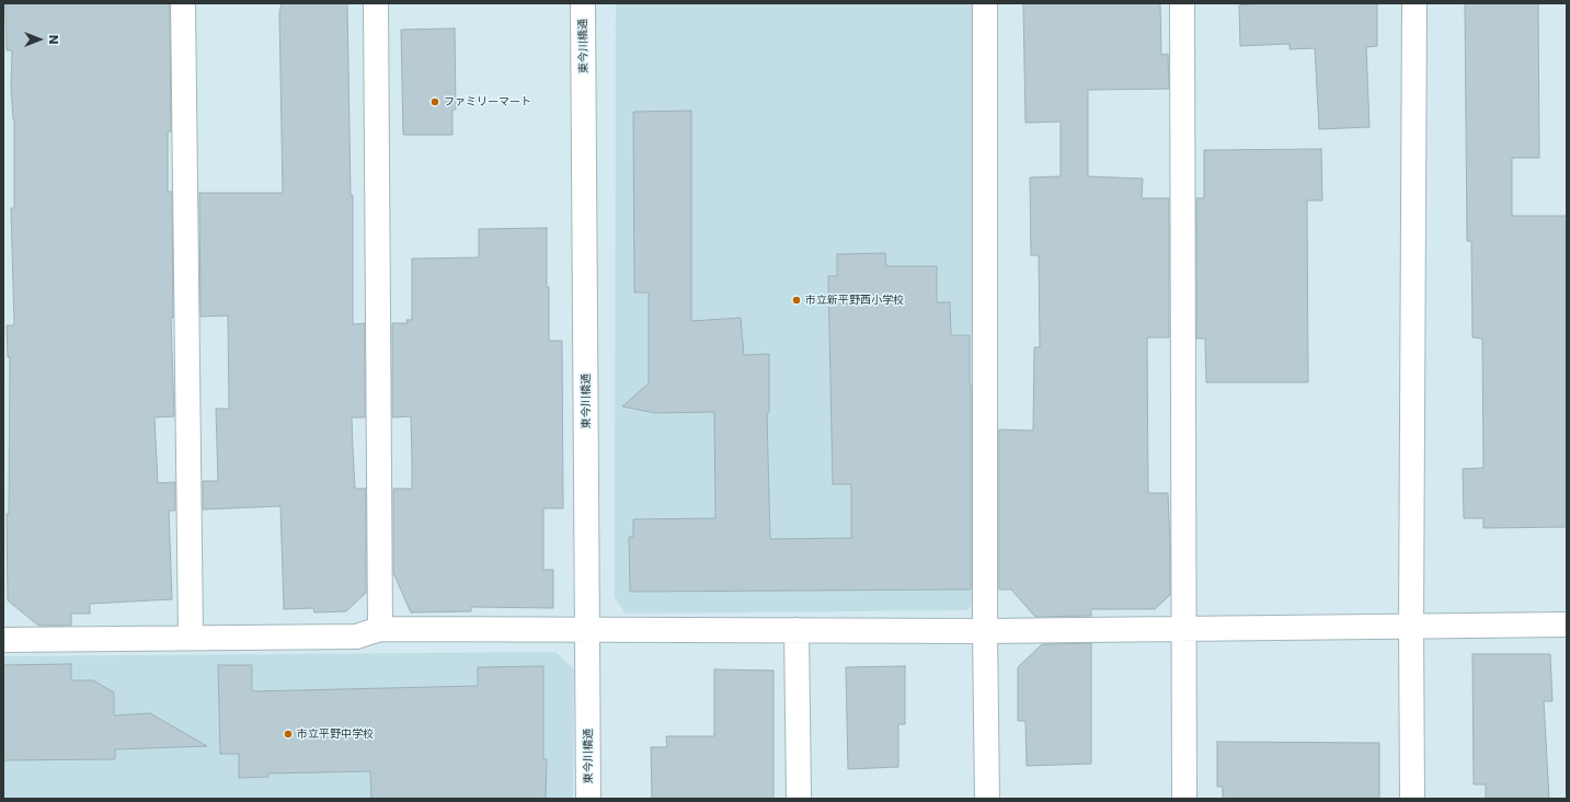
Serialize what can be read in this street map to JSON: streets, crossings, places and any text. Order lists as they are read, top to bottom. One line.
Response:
{"streets":{"street":["東今川橋通"]},"places":["ファミリーマート","市立新平野西小学校","市立平野中学校"],"north":"right"}
